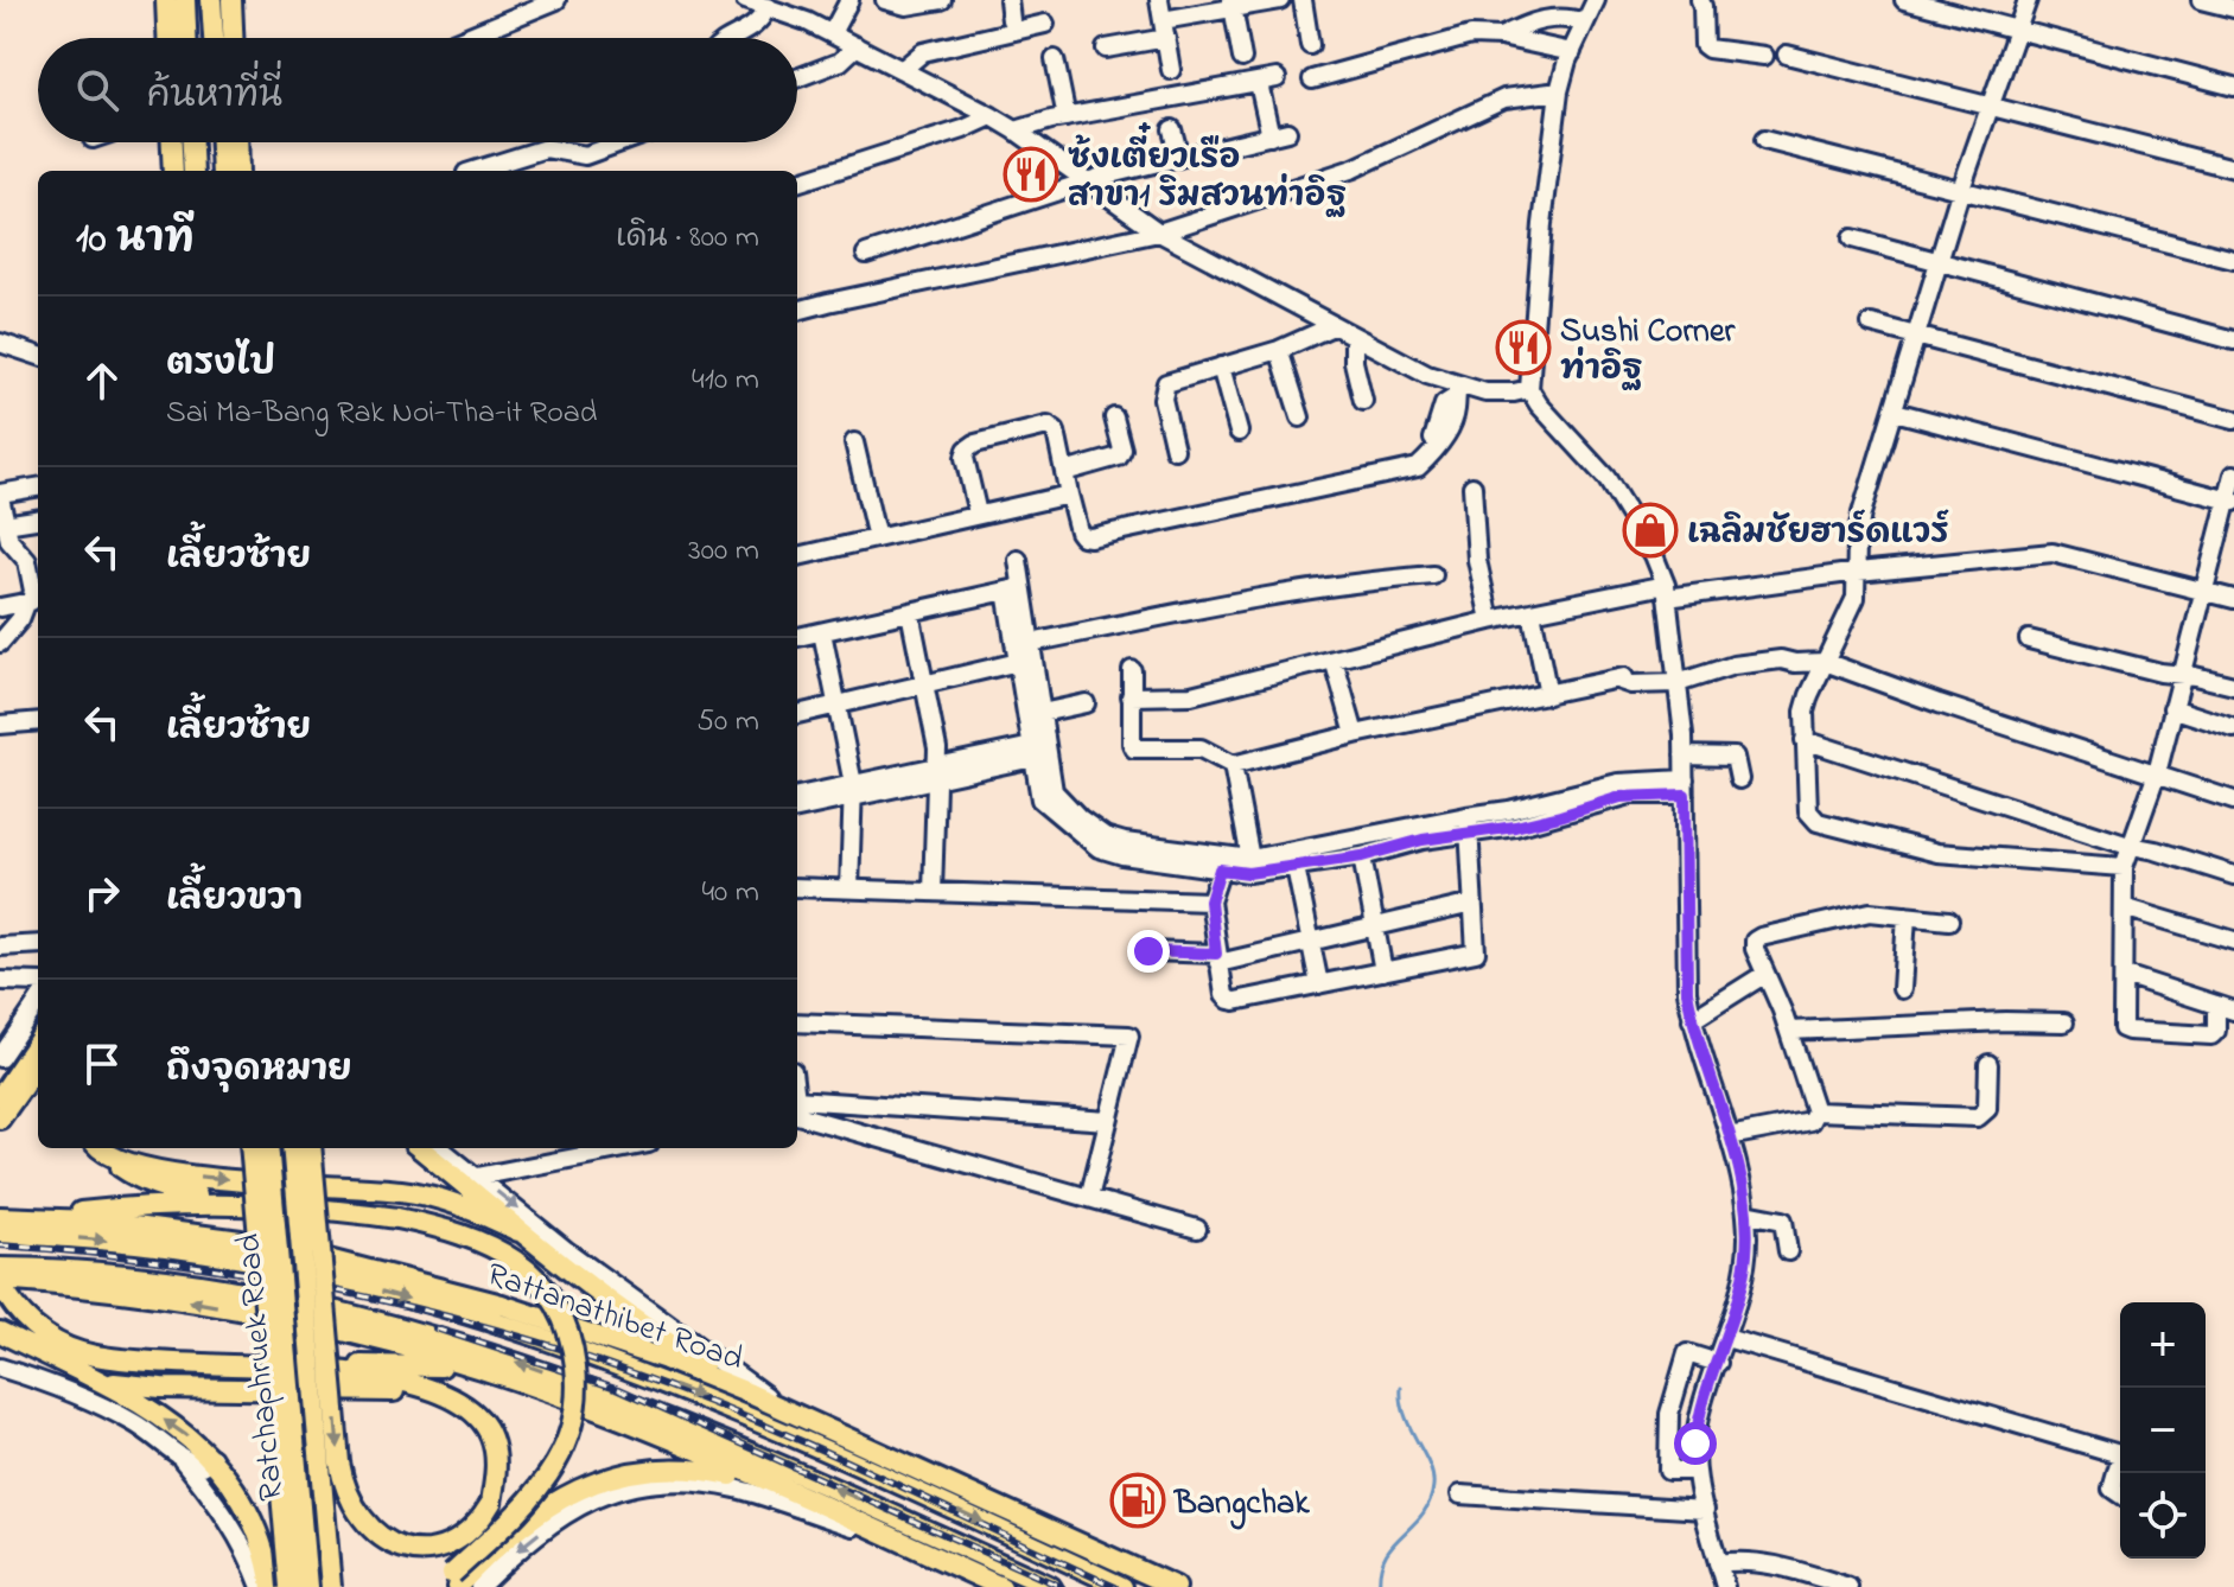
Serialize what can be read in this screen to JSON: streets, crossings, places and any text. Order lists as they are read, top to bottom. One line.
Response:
{"streets":{"main road":["Rattanathibet Road","Ratchaphruek Road"]},"places":{"restaurant":["ซ้งเตี๋ยวเรือ สาขา1 ริมสวนท่าอิฐ","Sushi Corner ท่าอิฐ"],"shop":["เฉลิมชัยฮาร์ดแวร์"],"fuel station":["Bangchak"]},"page":{"search":"ค้นหาที่นี่","heading":["10 นาที","เดิน · 800 m"],"list":[["ตรงไป","Sai Ma-Bang Rak Noi-Tha-it Road","410 m"],["เลี้ยวซ้าย","300 m"],["เลี้ยวซ้าย","50 m"],["เลี้ยวขวา","40 m"],"ถึงจุดหมาย"],"map_buttons":["+","−"]}}
